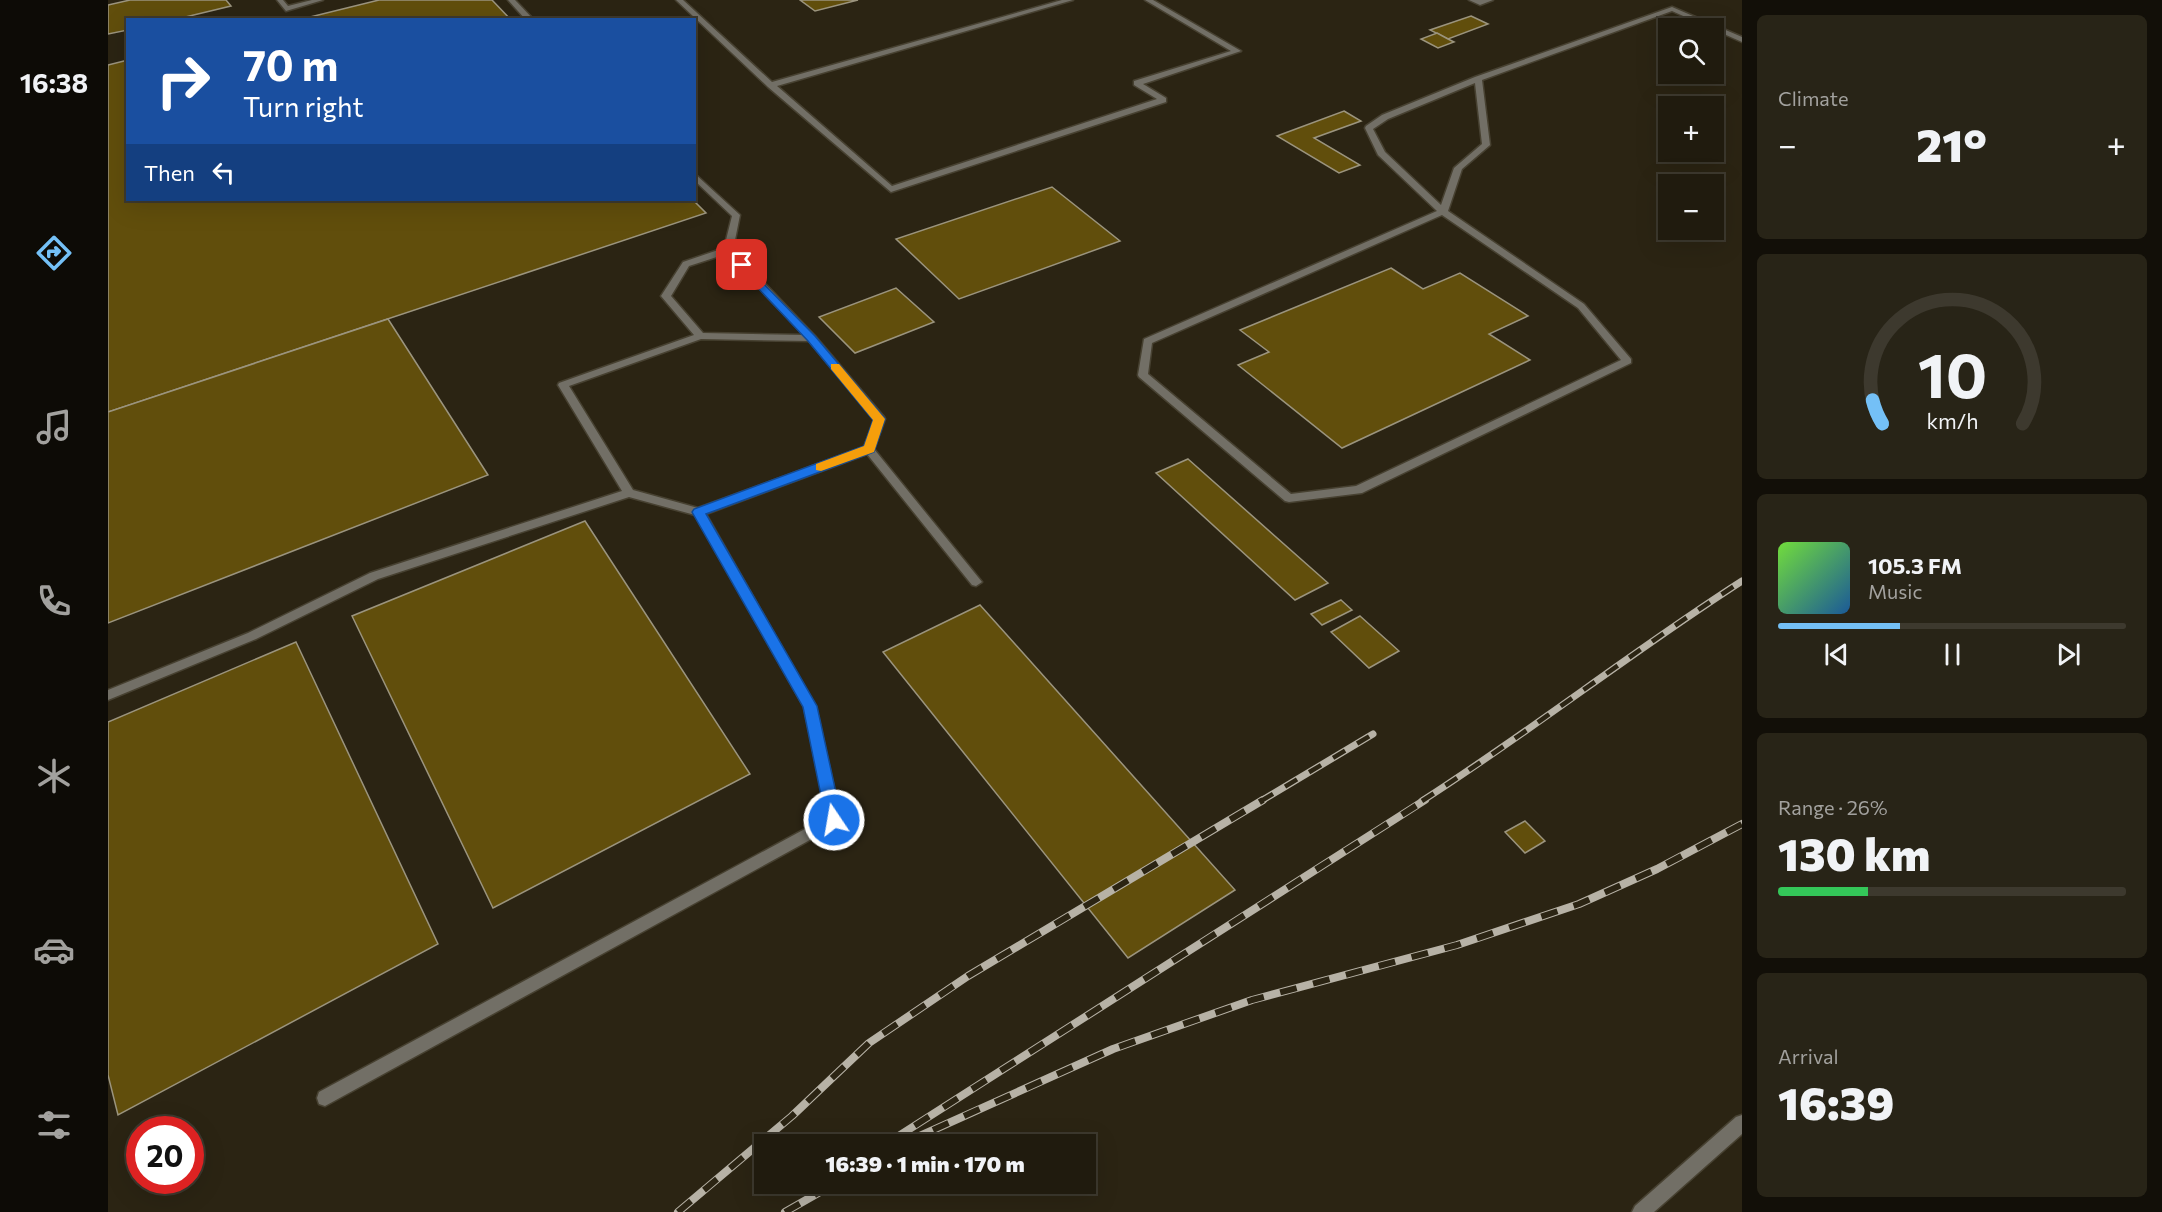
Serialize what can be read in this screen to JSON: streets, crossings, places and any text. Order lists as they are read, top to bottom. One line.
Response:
{"page":{"tabs":"16:38","tile":["Climate",["Range · 26%","130 km"],["Arrival","16:39"]],"map_buttons":["+","−"],"turn":["70 m","Turn right"],"heat":["−","21°","+"],"then":"Then","song":["105.3 FM","Music"],"limit":"20","trip":"16:39 · 1 min · 170 m","gauge":["10","km/h"]}}
